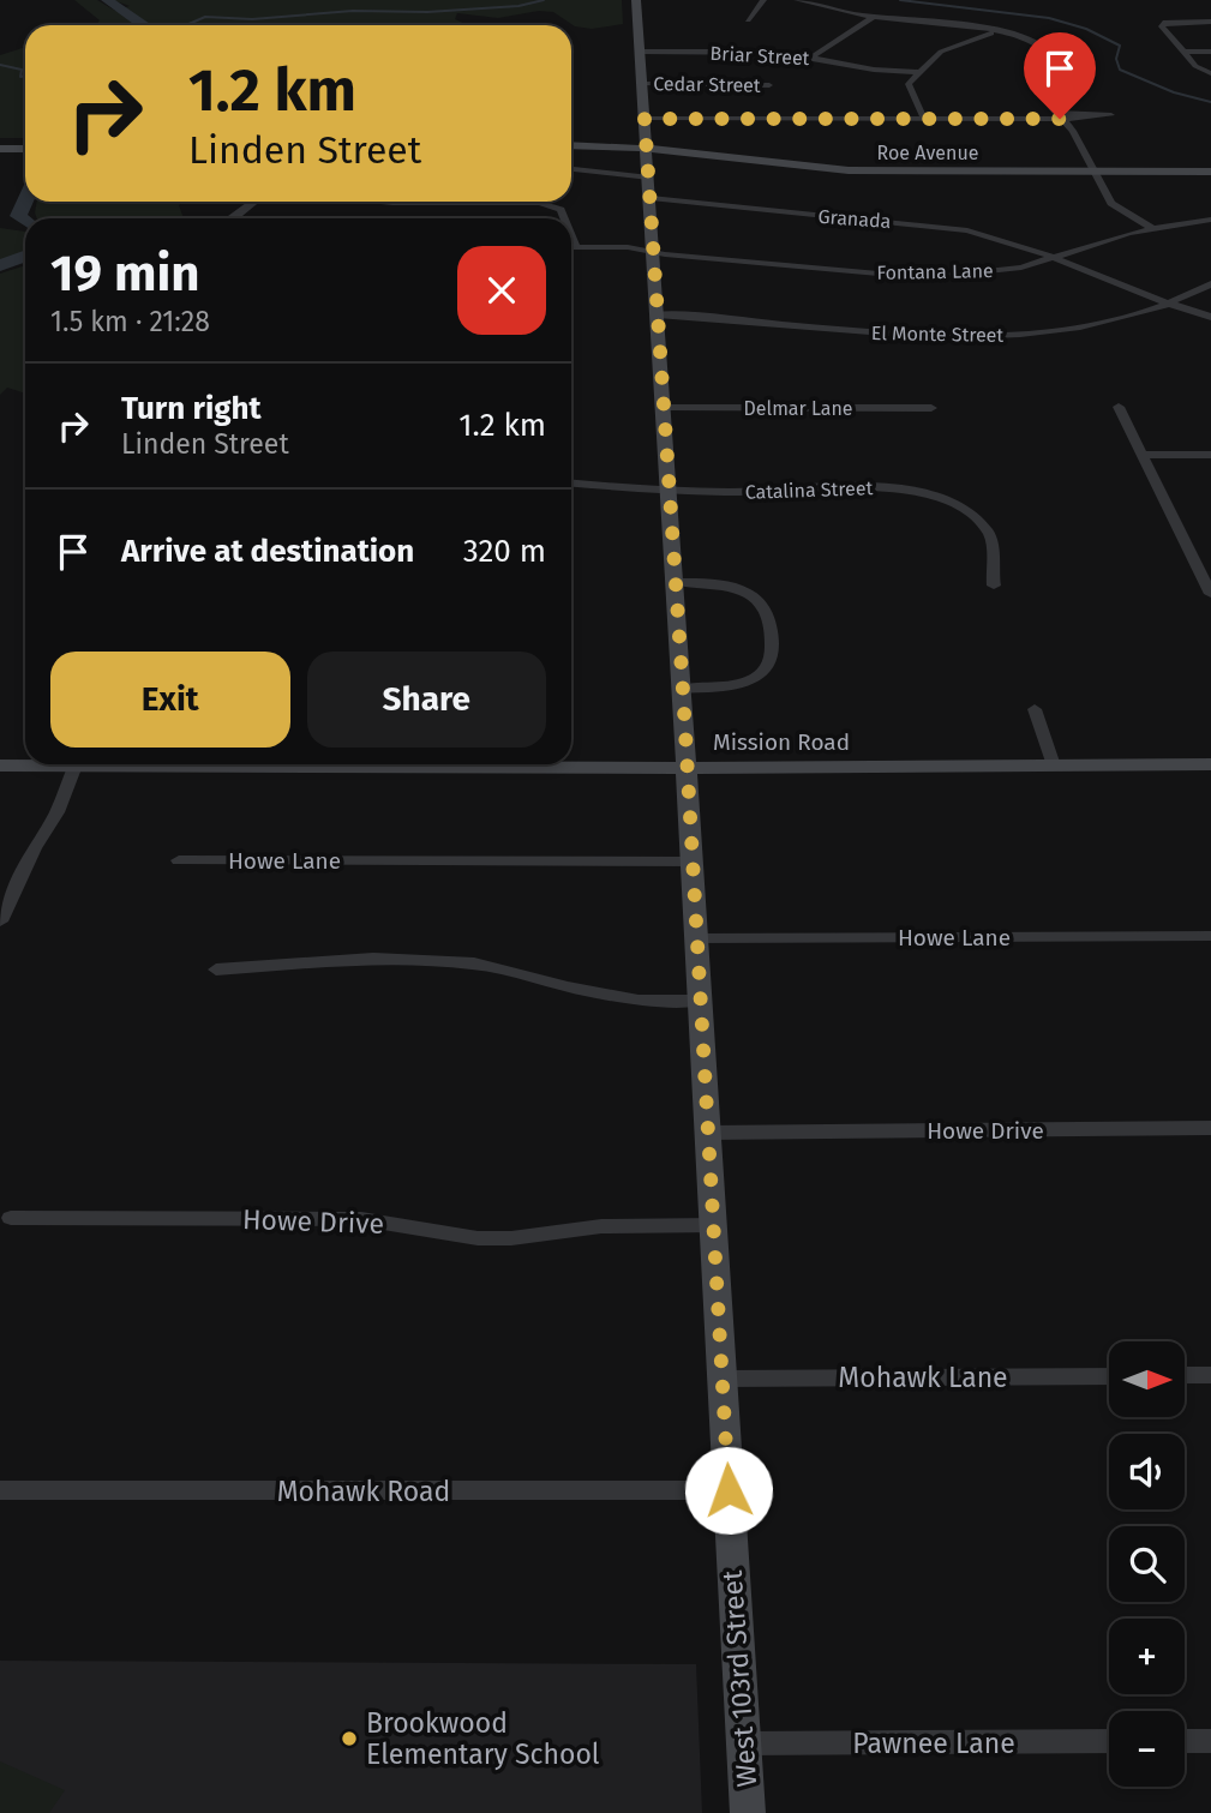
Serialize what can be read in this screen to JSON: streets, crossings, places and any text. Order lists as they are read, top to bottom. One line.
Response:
{"streets":{"main road":["Roe Avenue","Mission Road","West 103rd Street"],"street":["Briar Street","Cedar Street","Granada","Fontana Lane","El Monte Street","Delmar Lane","Catalina Street","Howe Lane","Howe Drive","Mohawk Lane","Mohawk Road","Pawnee Lane"]},"crossings":[["Briar Street","West 103rd Street"],["Cedar Street","West 103rd Street"],["Roe Avenue","West 103rd Street"],["Granada","Fontana Lane"],["Granada","West 103rd Street"],["Fontana Lane","West 103rd Street"],["El Monte Street","West 103rd Street"],["Delmar Lane","West 103rd Street"],["Catalina Street","West 103rd Street"],["Mission Road","West 103rd Street"],["Howe Lane","West 103rd Street"],["Howe Drive","West 103rd Street"],["Mohawk Lane","West 103rd Street"],["Mohawk Road","West 103rd Street"],["West 103rd Street","Pawnee Lane"]],"places":["Brookwood Elementary School"],"north":"right","page":{"turn":["1.2 km","Linden Street"],"heading":["19 min","1.5 km · 21:28"],"list":[{"name":"Turn right","note":"Linden Street","value":"1.2 km"},{"name":"Arrive at destination","value":"320 m"}],"buttons":["Exit","Share"],"map_buttons":["+","−"]}}
